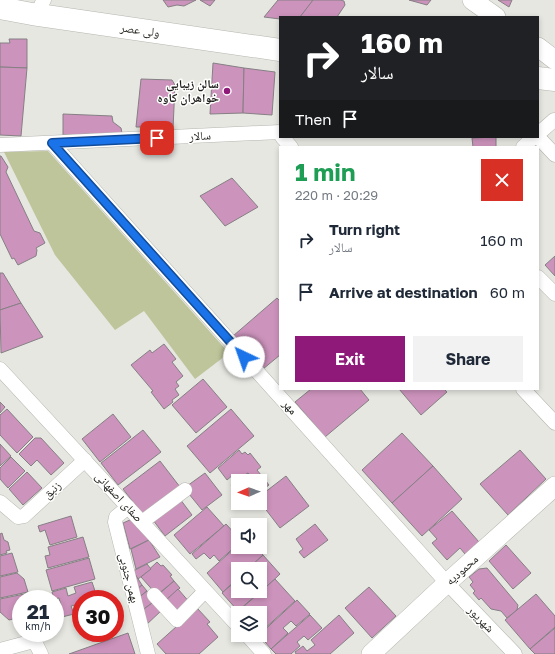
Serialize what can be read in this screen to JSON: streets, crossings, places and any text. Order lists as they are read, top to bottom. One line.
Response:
{"streets":{"main road":["ولی عصر"],"street":["سالار","مهر","زنبق","صفای اصفهانی","محمودیه","بهمن جنوبی","شهریور"]},"crossings":[["سالار","مهر"],["مهر","محمودیه"],["مهر","شهریور"],["زنبق","صفای اصفهانی"],["صفای اصفهانی","بهمن جنوبی"],["محمودیه","شهریور"]],"places":["سالن زیبایی خواهران کاوه"],"north":"left","page":{"turn":["160 m","سالار"],"then":"Then","heading":["1 min","220 m · 20:29"],"list":[{"name":"Turn right","note":"سالار","value":"160 m"},{"name":"Arrive at destination","value":"60 m"}],"buttons":["Exit","Share"],"speed":"21 km/h","limit":"30"}}
